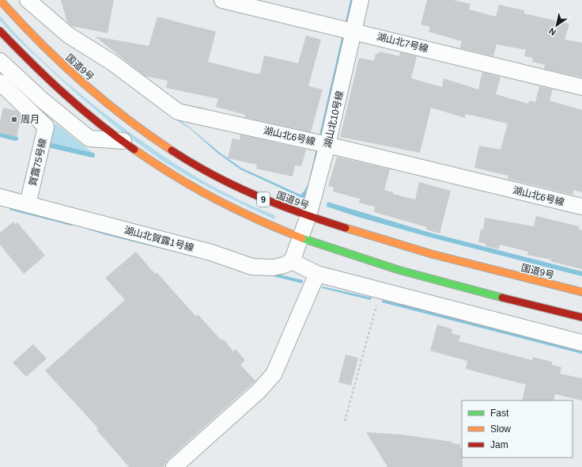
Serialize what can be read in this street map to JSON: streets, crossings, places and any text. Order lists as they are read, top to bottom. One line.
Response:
{"streets":{"highway":["国道9号","9"],"street":["湖山北7号線","湖山北10号線","湖山北6号線","賀露75号線","湖山北賀露1号線"]},"crossings":[["湖山北7号線","湖山北10号線"],["国道9号","湖山北10号線"],["湖山北10号線","湖山北6号線"],["湖山北10号線","9"],["賀露75号線","湖山北賀露1号線"]],"places":["周月"],"legend":["Fast","Slow","Jam"],"north":"bottom left"}
